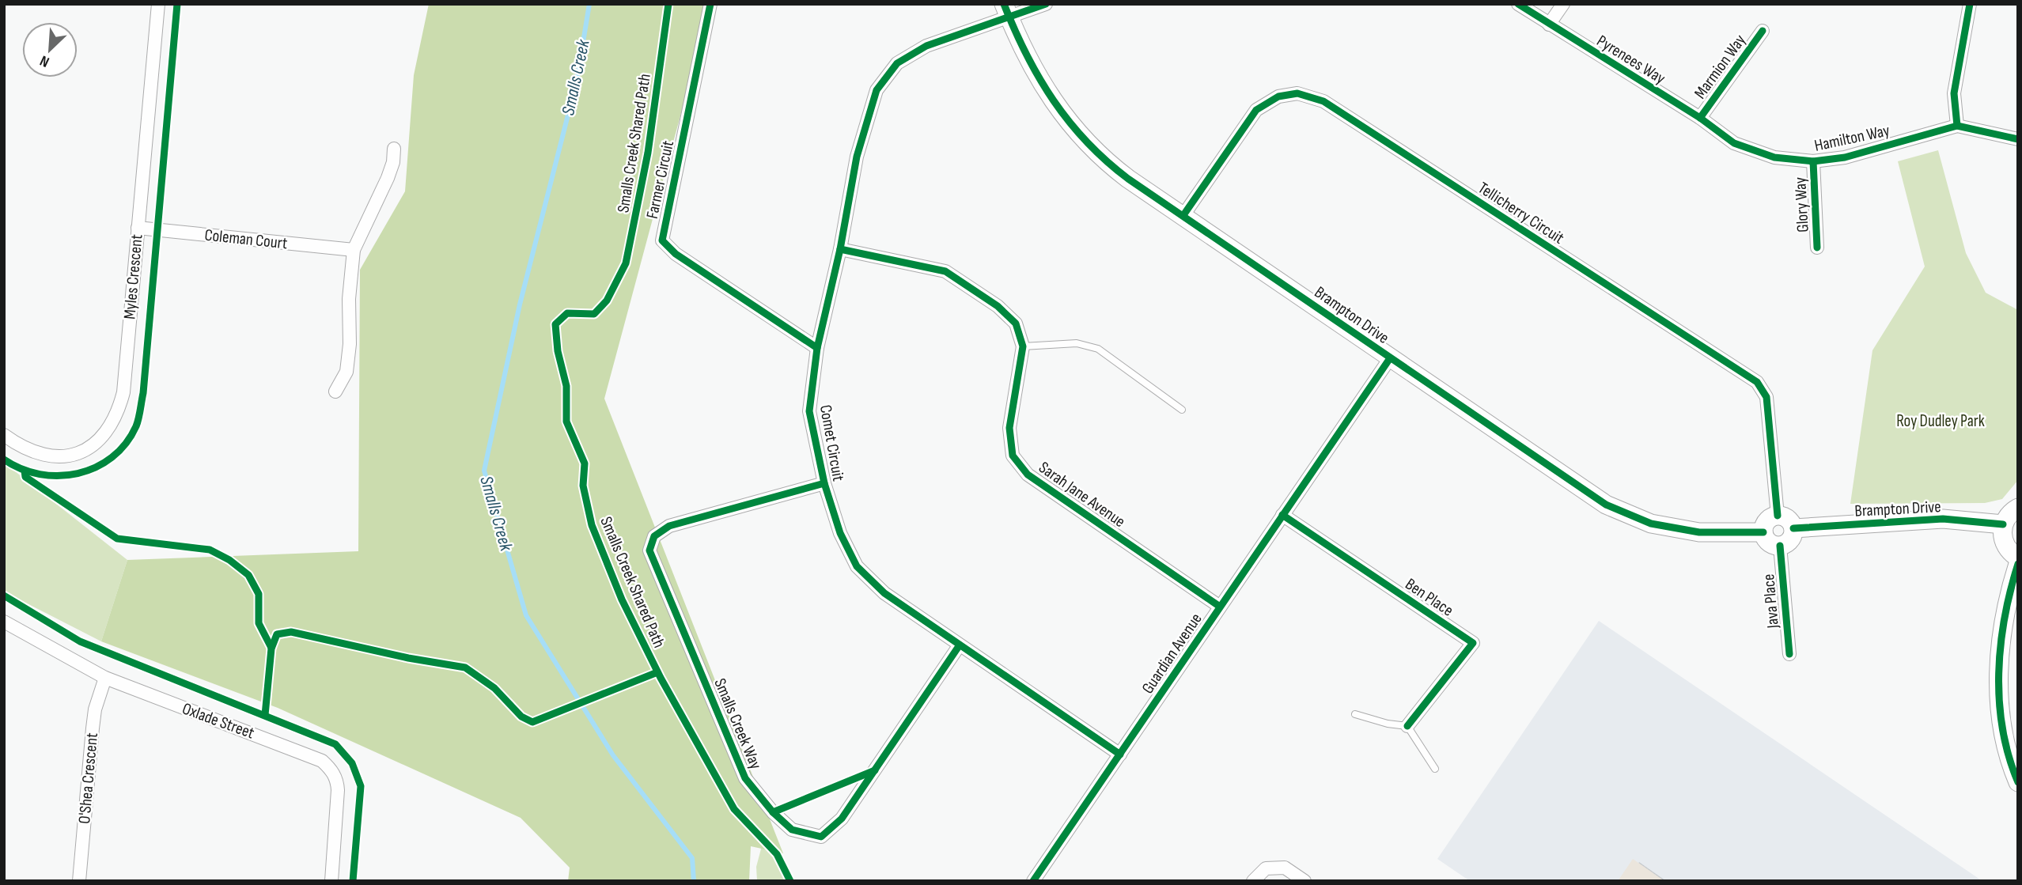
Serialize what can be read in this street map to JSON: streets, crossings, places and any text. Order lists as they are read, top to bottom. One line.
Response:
{"streets":{"street":["Pyrenees Way","Marmion Way","Hamilton Way","Farmer Circuit","Glory Way","Tellicherry Circuit","Coleman Court","Myles Crescent","Brampton Drive","Comet Circuit","Sarah Jane Avenue","Ben Place","Java Place","Guardian Avenue","Oxlade Street","Smalls Creek Way","O'Shea Crescent"],"cycle path":["Smalls Creek Shared Path"]},"crossings":[["Pyrenees Way","Marmion Way"],["Pyrenees Way","Hamilton Way"],["Marmion Way","Hamilton Way"],["Hamilton Way","Glory Way"],["Farmer Circuit","Comet Circuit"],["Tellicherry Circuit","Brampton Drive"],["Tellicherry Circuit","Java Place"],["Coleman Court","Myles Crescent"],["Brampton Drive","Comet Circuit"],["Brampton Drive","Java Place"],["Brampton Drive","Guardian Avenue"],["Comet Circuit","Guardian Avenue"],["Comet Circuit","Smalls Creek Way"],["Sarah Jane Avenue","Guardian Avenue"],["Ben Place","Guardian Avenue"],["Oxlade Street","O'Shea Crescent"]],"water":["Smalls Creek"],"parks":["Roy Dudley Park"],"north":"bottom left"}
